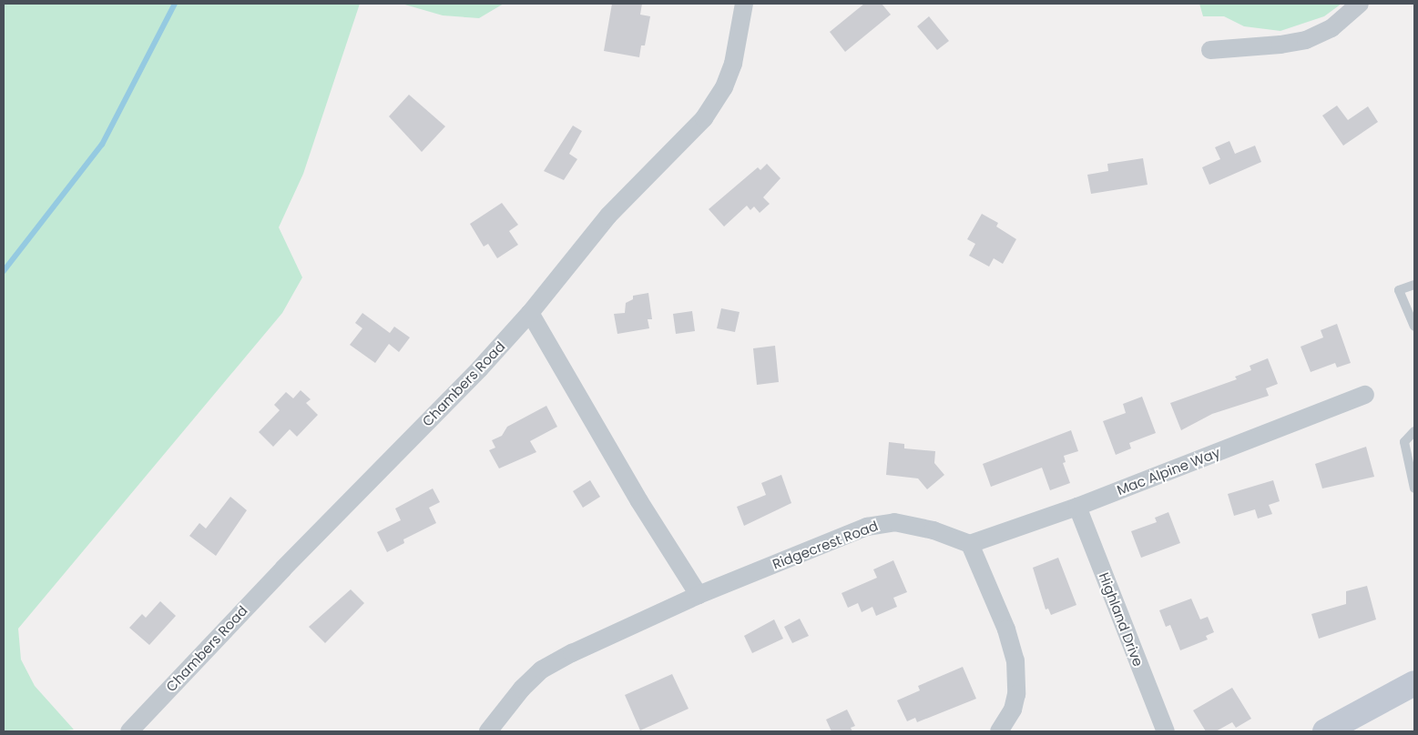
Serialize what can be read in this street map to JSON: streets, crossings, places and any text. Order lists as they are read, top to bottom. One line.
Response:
{"streets":{"street":["Chambers Road","Mac Alpine Way","Ridgecrest Road","Highland Drive"]},"crossings":[["Mac Alpine Way","Ridgecrest Road"],["Mac Alpine Way","Highland Drive"]]}
